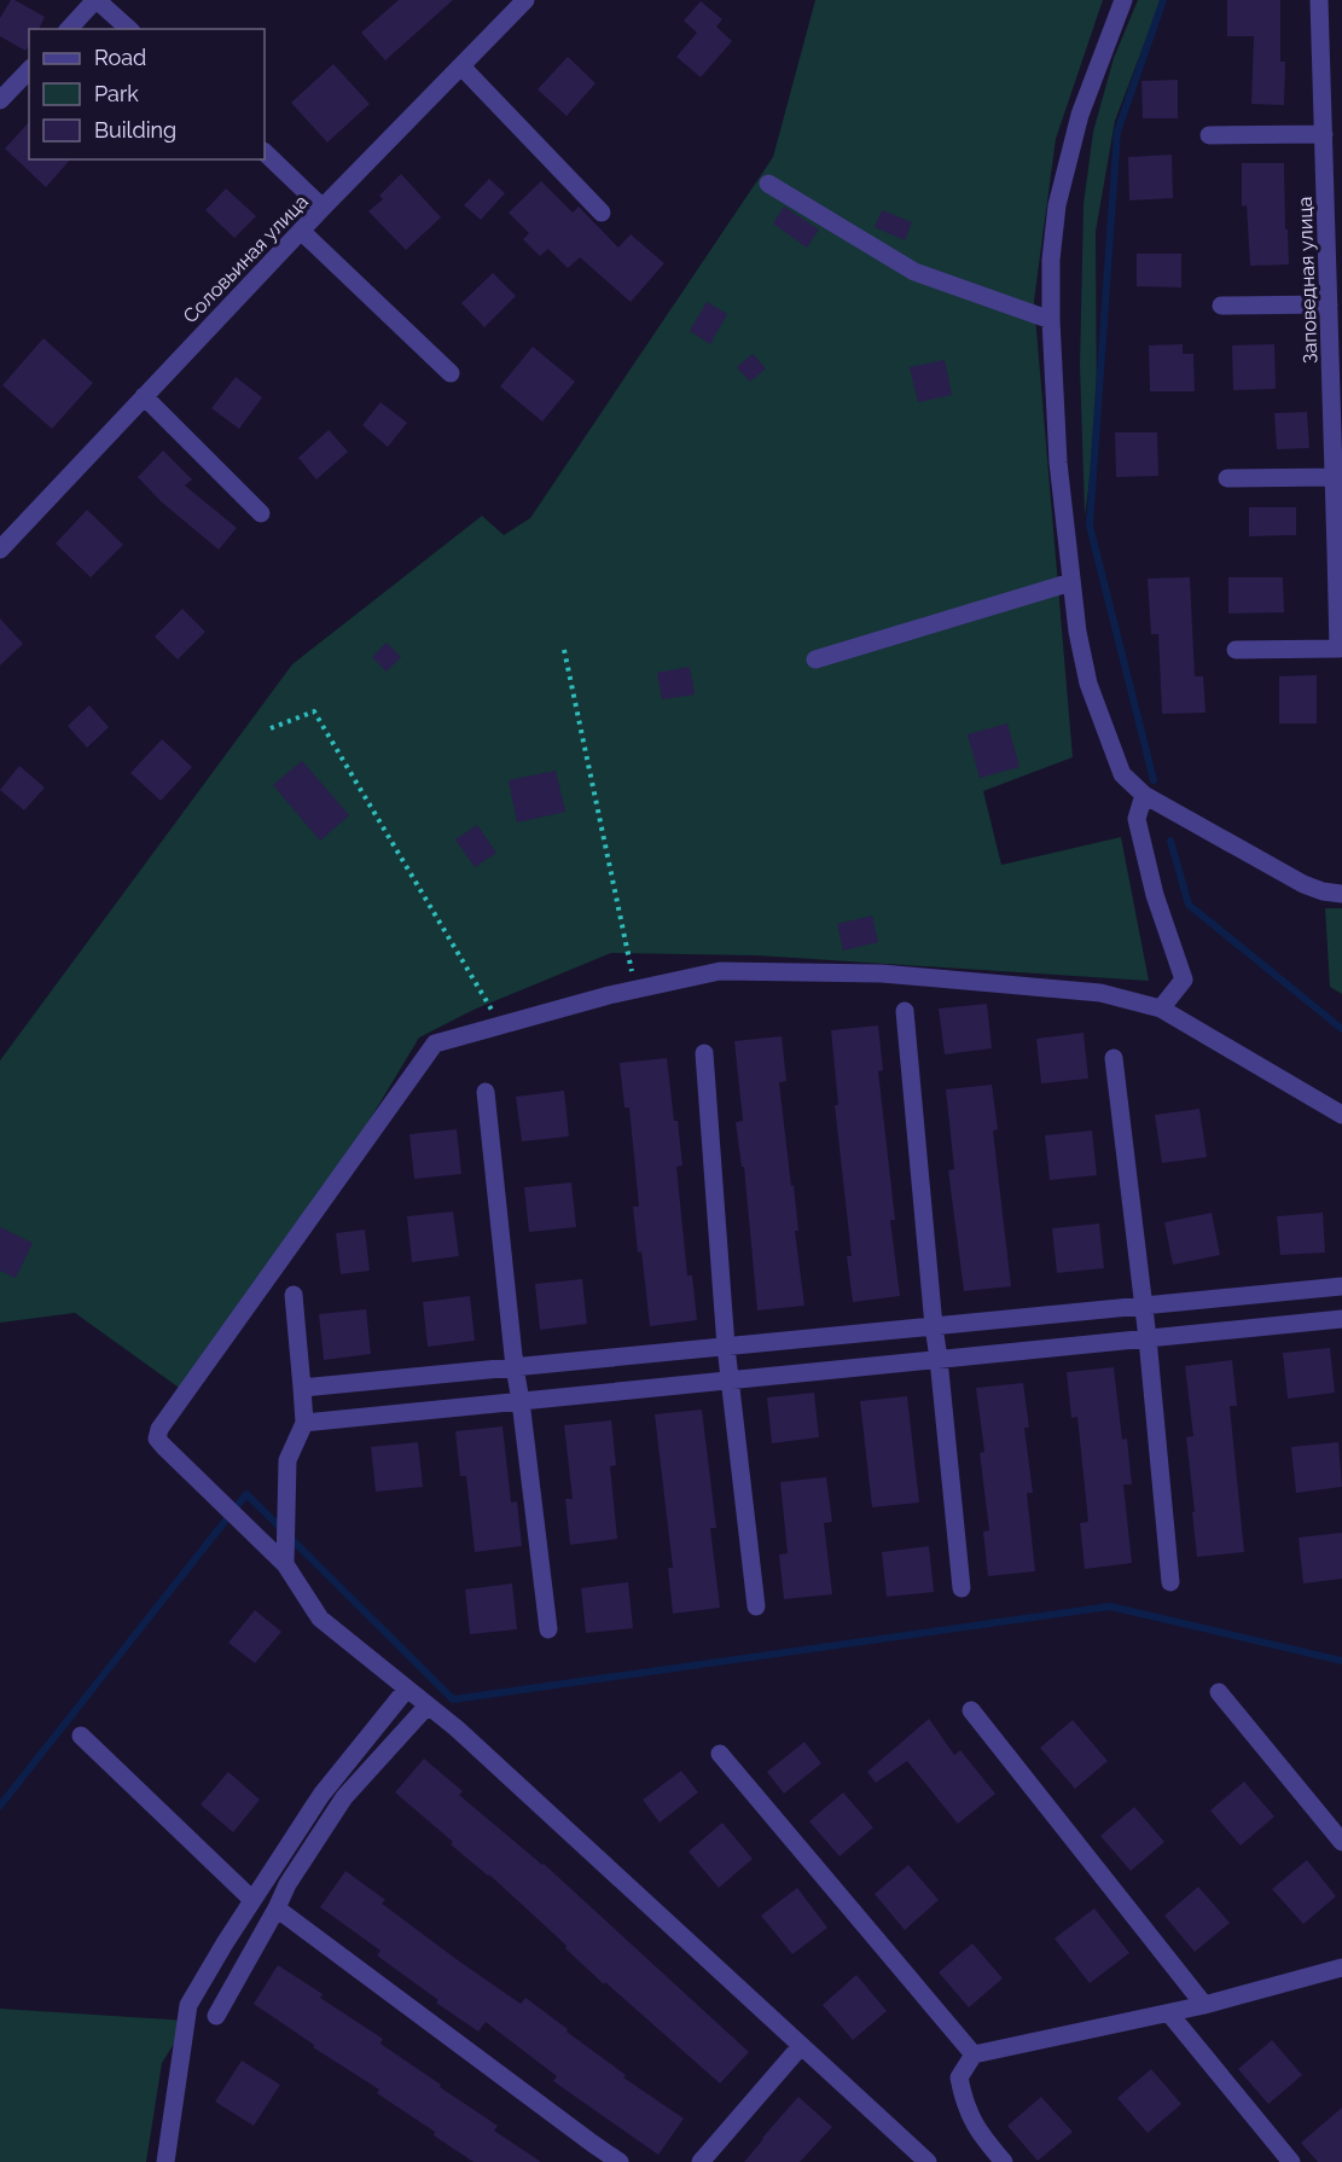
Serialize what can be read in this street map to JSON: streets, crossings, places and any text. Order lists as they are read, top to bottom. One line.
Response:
{"streets":{"street":["Соловьиная улица","Заповедная улица"]},"legend":["Road","Park","Building"]}
